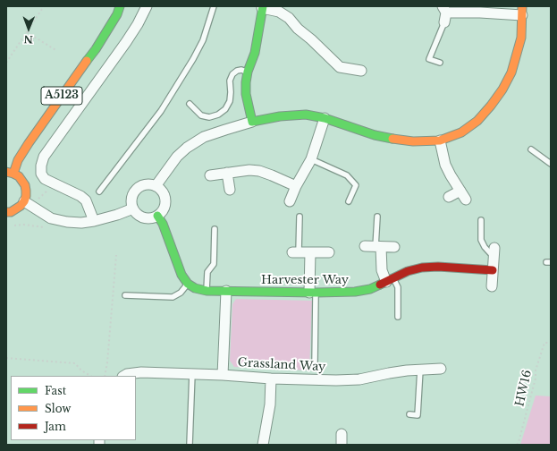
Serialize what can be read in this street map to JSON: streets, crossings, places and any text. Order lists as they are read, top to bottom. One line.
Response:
{"streets":{"street":["A5123","Harvester Way","Grassland Way"],"path":["HW16"]},"legend":["Fast","Slow","Jam"],"north":"bottom"}
